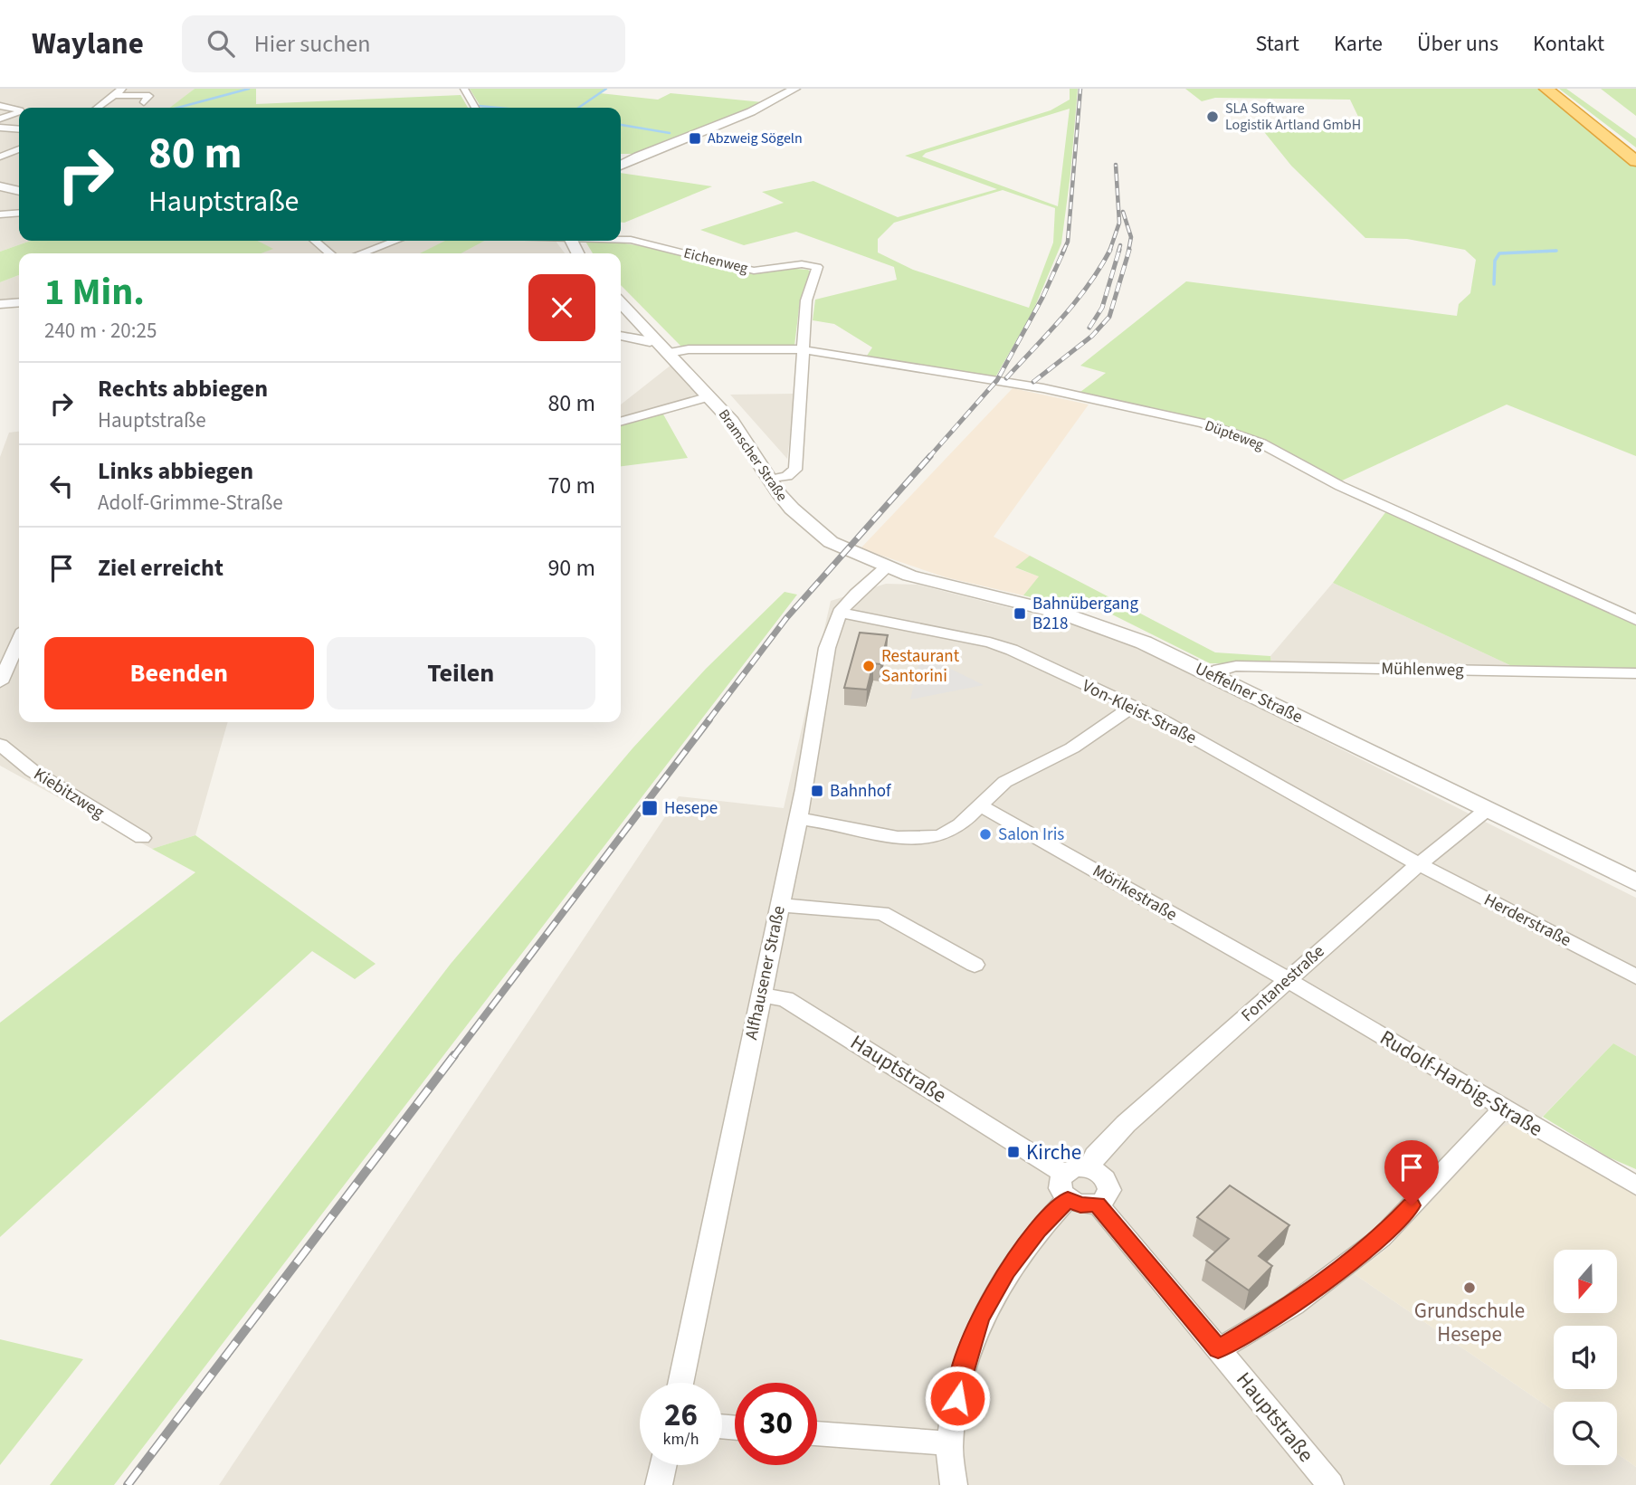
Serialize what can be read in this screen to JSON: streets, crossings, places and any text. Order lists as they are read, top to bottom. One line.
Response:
{"streets":{"street":["Eichenweg","Düpteweg","Bramscher Straße","Mühlenweg","Ueffelner Straße","Von-Kleist-Straße","Kiebitzweg","Mörikestraße","Herderstraße","Alfhausener Straße","Fontanestraße","Hauptstraße","Rudolf-Harbig-Straße"]},"crossings":[["Eichenweg","Düpteweg"],["Eichenweg","Bramscher Straße"],["Bramscher Straße","Ueffelner Straße"],["Mühlenweg","Ueffelner Straße"],["Ueffelner Straße","Alfhausener Straße"],["Ueffelner Straße","Fontanestraße"],["Von-Kleist-Straße","Herderstraße"],["Von-Kleist-Straße","Alfhausener Straße"],["Von-Kleist-Straße","Fontanestraße"],["Mörikestraße","Fontanestraße"],["Mörikestraße","Rudolf-Harbig-Straße"],["Herderstraße","Fontanestraße"],["Alfhausener Straße","Hauptstraße"],["Fontanestraße","Hauptstraße"],["Fontanestraße","Rudolf-Harbig-Straße"]],"places":{"other":["SLA Software Logistik Artland GmbH","Restaurant Santorini","Salon Iris","Grundschule Hesepe"],"transit":["Abzweig Sögeln","Bahnübergang B218","Bahnhof","Hesepe","Kirche"]},"north":"bottom","page":{"header":"Waylane","search":"Hier suchen","nav":["Start","Karte","Über uns","Kontakt"],"turn":["80 m","Hauptstraße"],"heading":["1 Min.","240 m · 20:25"],"list":[{"name":"Rechts abbiegen","note":"Hauptstraße","value":"80 m"},{"name":"Links abbiegen","note":"Adolf-Grimme-Straße","value":"70 m"},{"name":"Ziel erreicht","value":"90 m"}],"buttons":["Beenden","Teilen"],"speed":"26 km/h","limit":"30"}}
